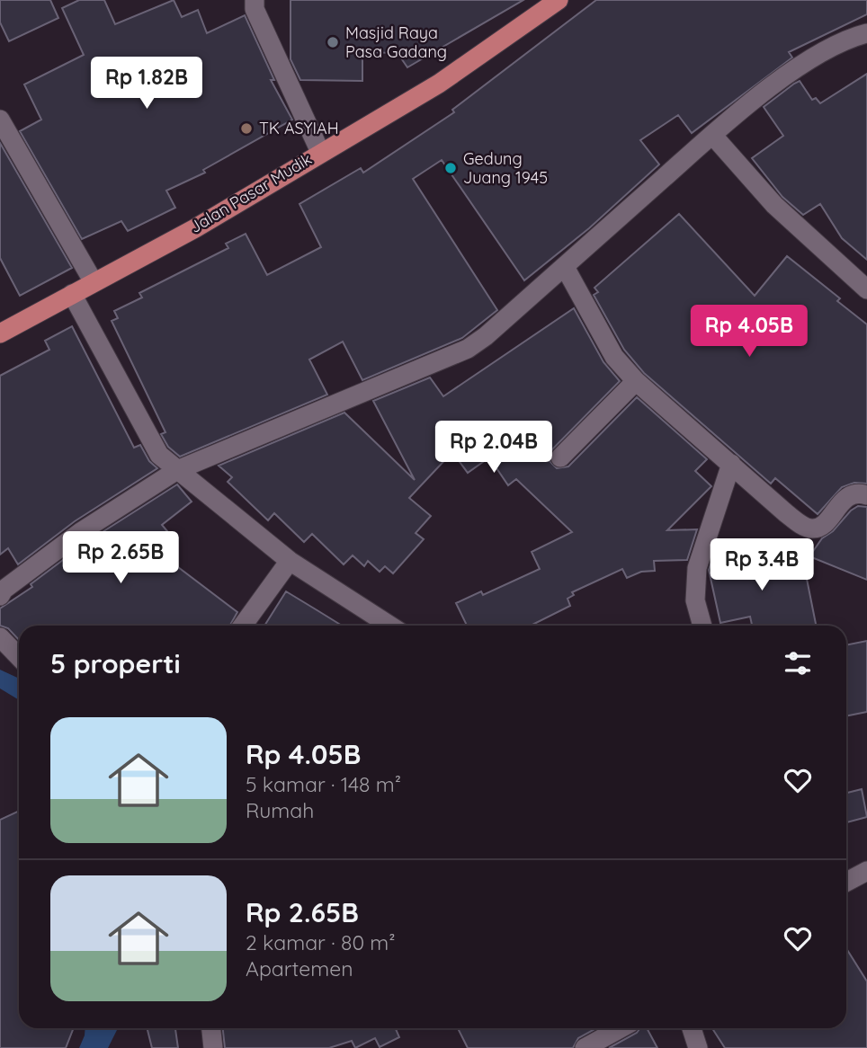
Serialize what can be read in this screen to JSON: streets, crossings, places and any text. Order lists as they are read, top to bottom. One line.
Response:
{"streets":{"main road":["Jalan Pasar Mudik"]},"places":["Masjid Raya Pasa Gadang","TK ASYIAH","Gedung Juang 1945"],"page":{"price":["Rp 1.82B","Rp 4.05B","Rp 2.04B","Rp 2.65B","Rp 3.4B"],"heading":"5 properti","list":[{"name":"Rp 4.05B","note":"5 kamar · 148 m² · Rumah"},{"name":"Rp 2.65B","note":"2 kamar · 80 m² · Apartemen"}]}}
